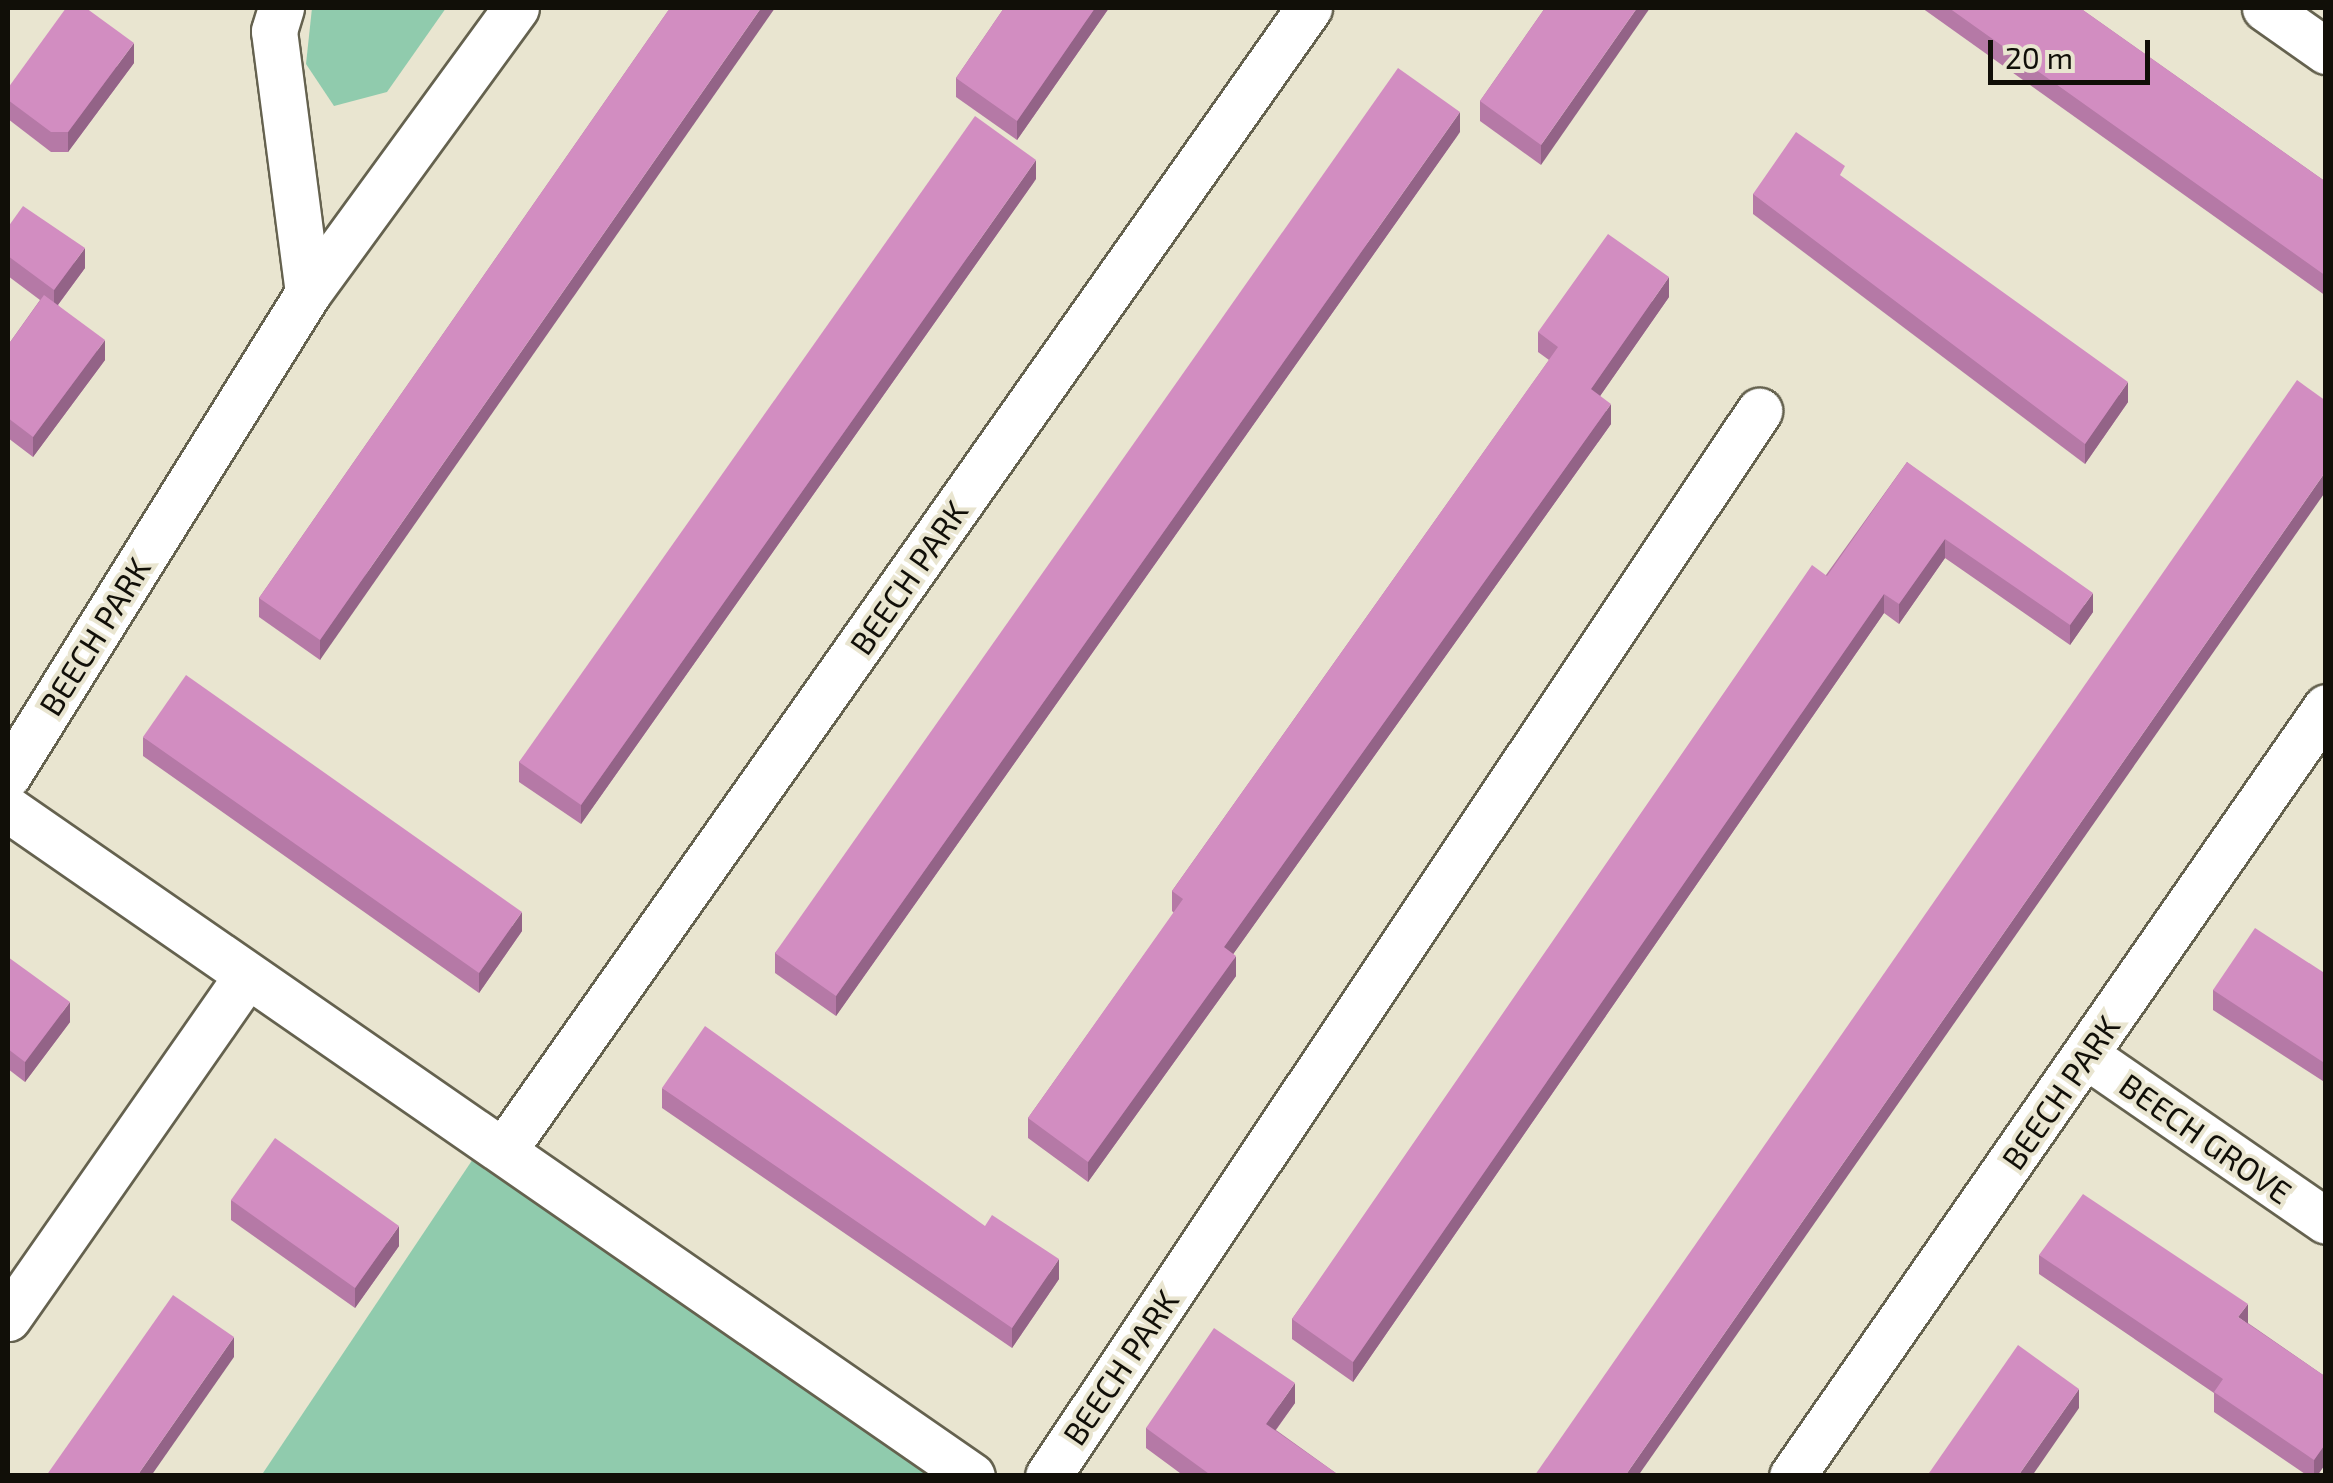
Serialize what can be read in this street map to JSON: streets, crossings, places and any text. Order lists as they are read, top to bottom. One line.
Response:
{"streets":{"street":["BEECH PARK","BEECH GROVE"]},"crossings":[["BEECH PARK","BEECH GROVE"]],"scale_bar":"20 m"}
